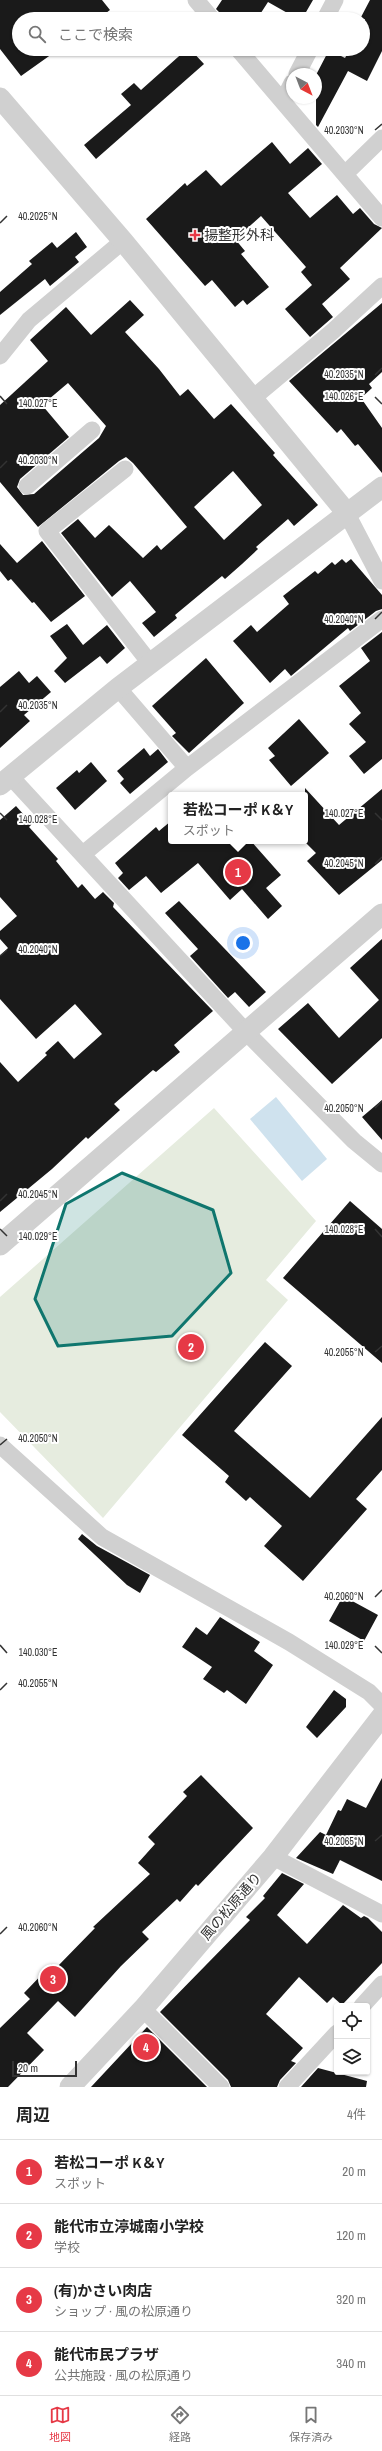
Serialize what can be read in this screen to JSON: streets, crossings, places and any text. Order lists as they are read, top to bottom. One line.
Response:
{"streets":{"street":["風の松原通り"]},"places":{"health":["揚整形外科"]},"scale_bar":"20 m","north":"bottom right","page":{"search":"ここで検索","popup":["若松コーポ K＆Y","スポット"],"pins":["1","2","3","4"],"scale":"20 m","heading":["周辺","4件"],"list":[{"mark":"1","name":"若松コーポ K＆Y","note":"スポット","value":"20 m"},{"mark":"2","name":"能代市立渟城南小学校","note":"学校","value":"120 m"},{"mark":"3","name":"(有)かさい肉店","note":"ショップ · 風の松原通り","value":"320 m"},{"mark":"4","name":"能代市民プラザ","note":"公共施設 · 風の松原通り","value":"340 m"}],"nav":["地図","経路","保存済み"]},"coordinates":["40.2030°N","40.2025°N","40.2035°N","140.026°E","140.027°E","40.2040°N","140.028°E","40.2045°N","40.2050°N","140.029°E","40.2055°N","40.2060°N","140.030°E","40.2065°N"]}
